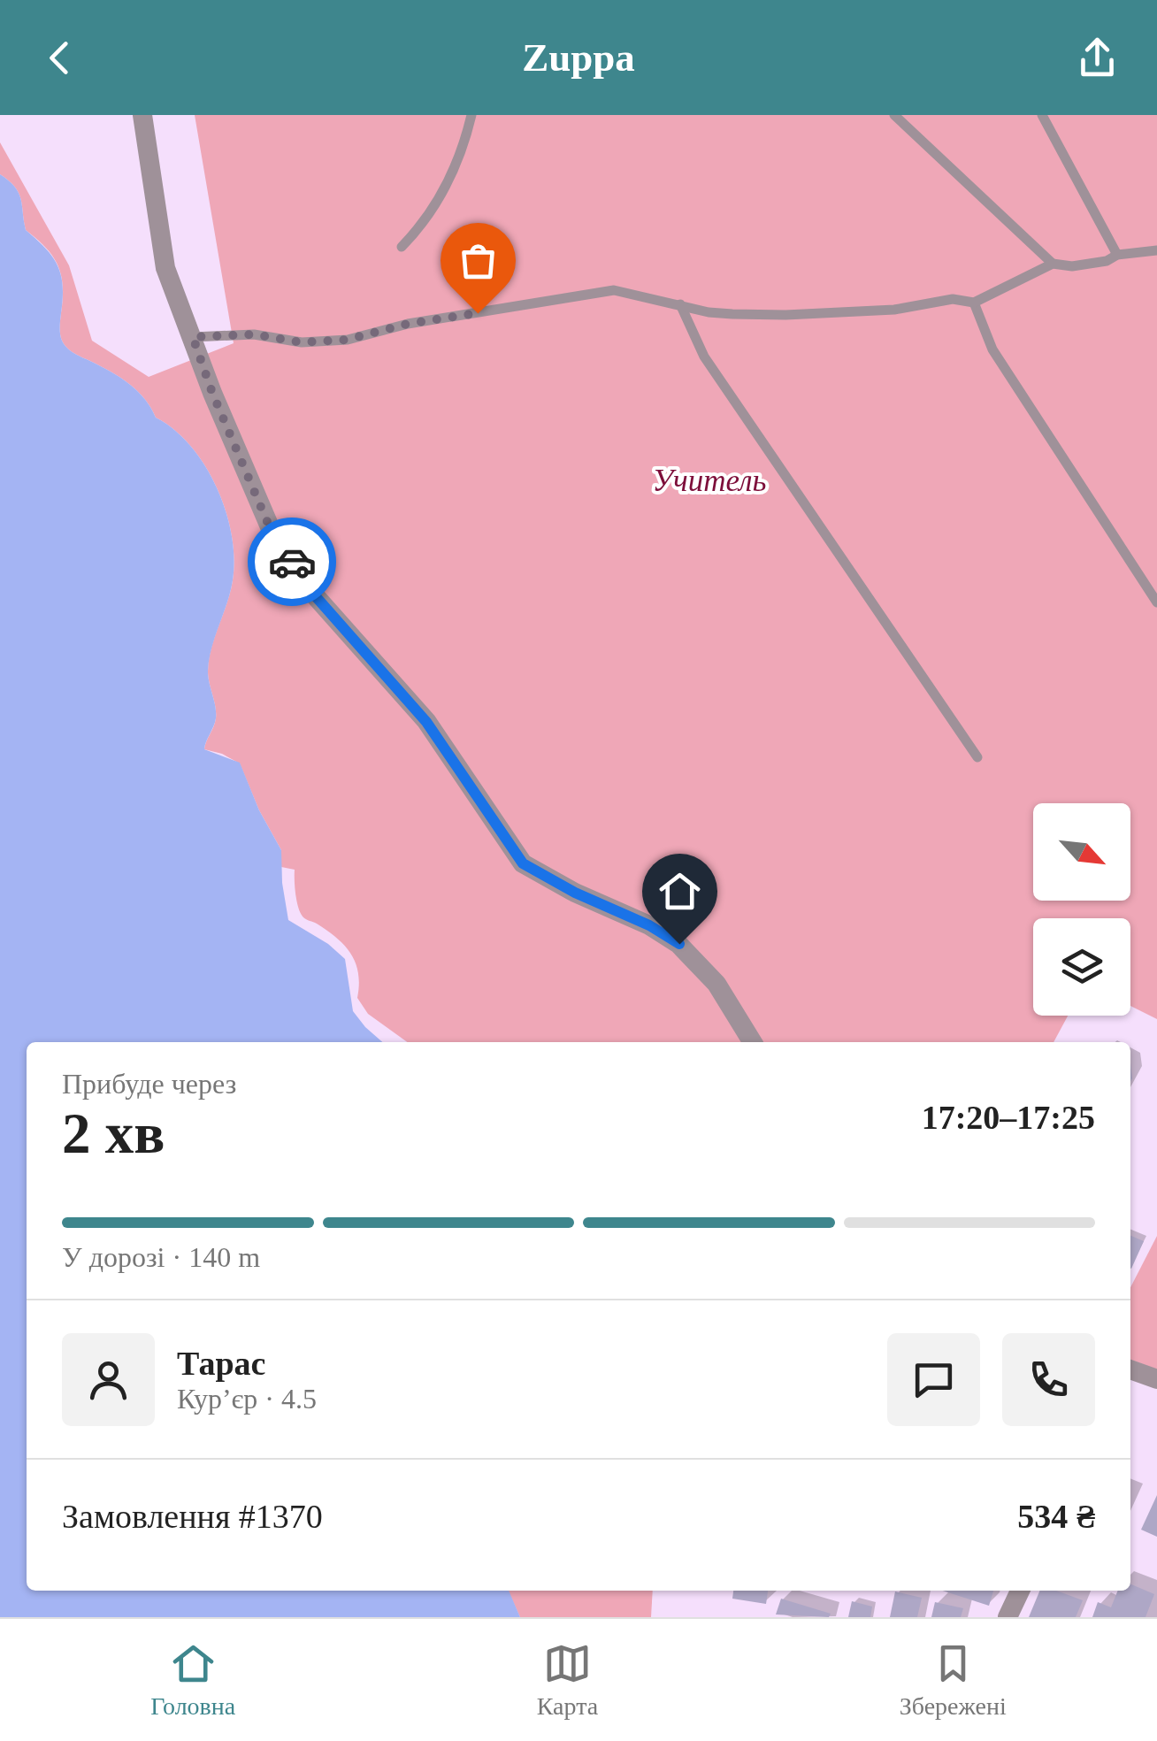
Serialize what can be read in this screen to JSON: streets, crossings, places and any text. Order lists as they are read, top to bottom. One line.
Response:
{"parks":["Учитель"],"north":"bottom right","page":{"header":"Zuppa","heading":["2 хв","Прибуде через","17:20–17:25"],"panel":["Тарас","Кур’єр · 4.5","Замовлення #1370","534 ₴"],"bar":"У дорозі · 140 m","tabs":["Головна","Карта","Збережені"]}}
